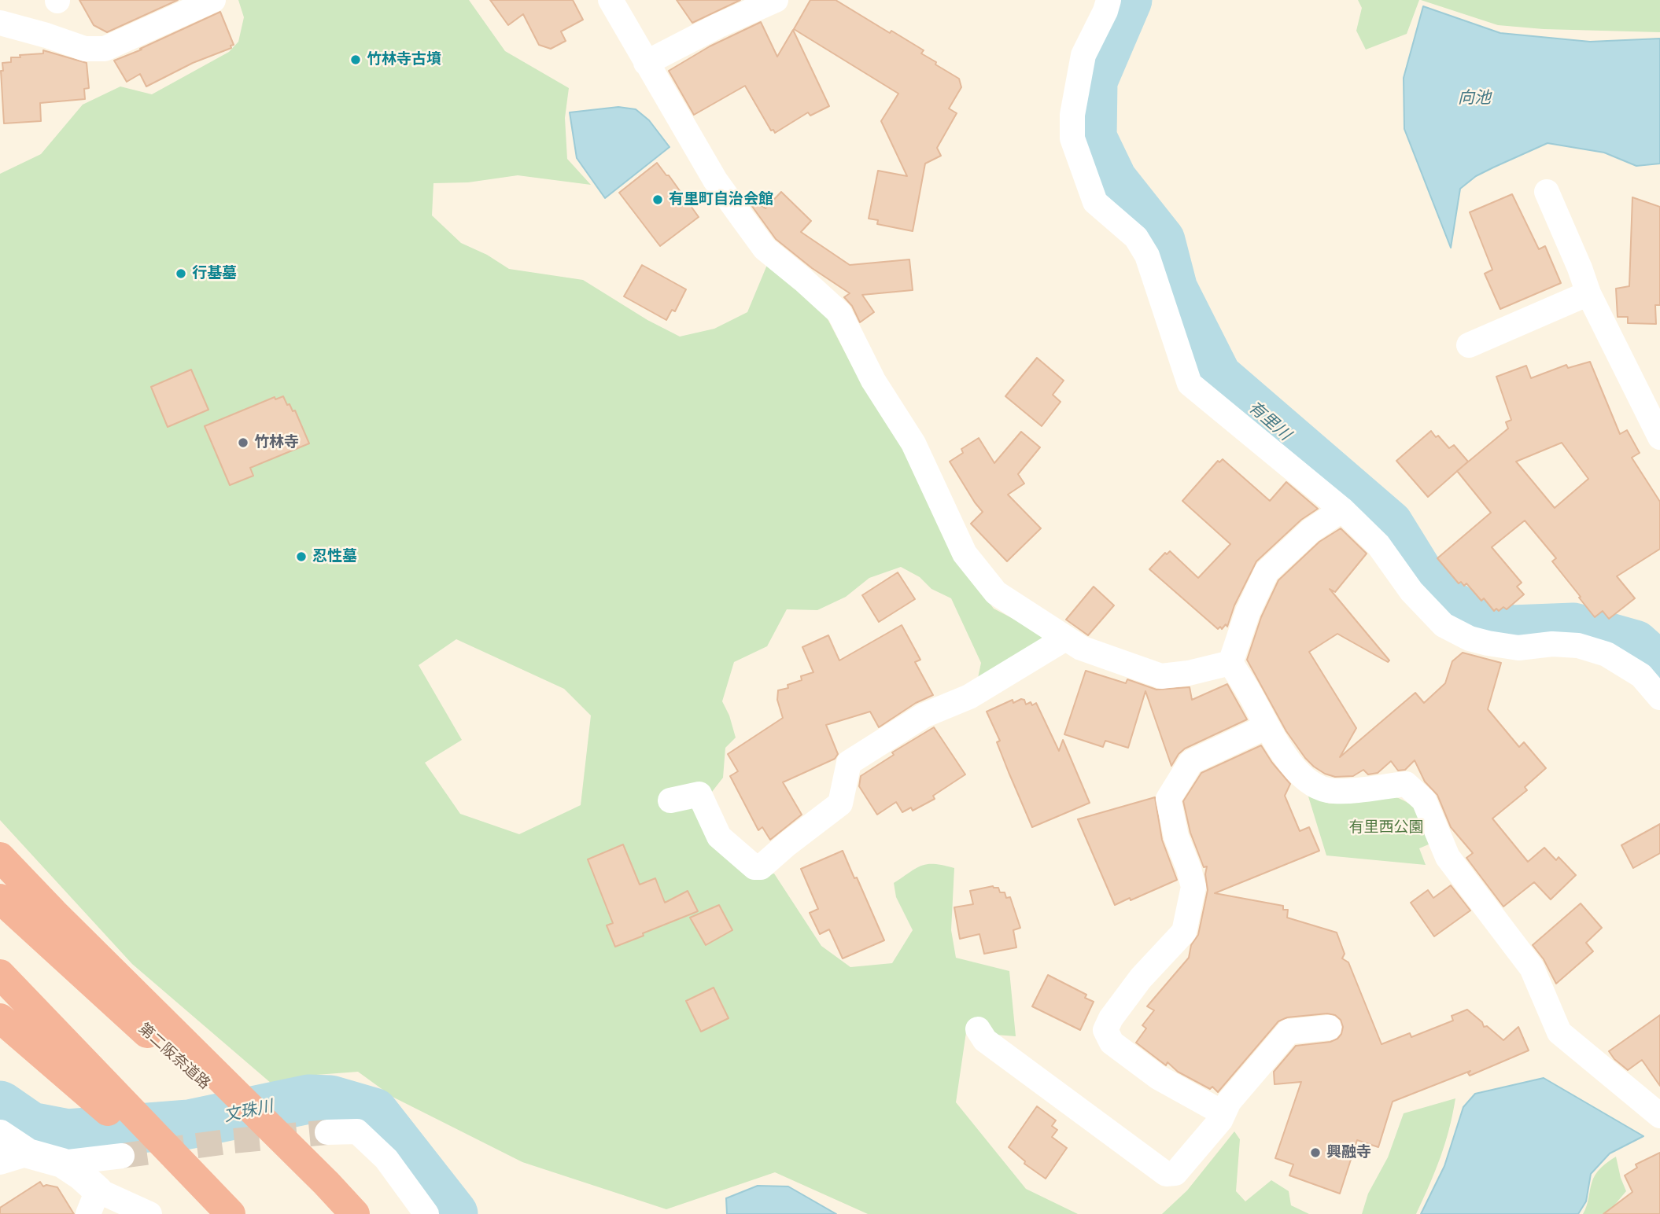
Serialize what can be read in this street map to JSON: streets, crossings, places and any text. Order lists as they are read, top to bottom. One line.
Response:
{"streets":{"highway":["第二阪奈道路"]},"water":["向池","有里川","文珠川"],"parks":["有里西公園"],"places":["竹林寺古墳","有里町自治会館","行基墓","竹林寺","忍性墓","興融寺"]}
